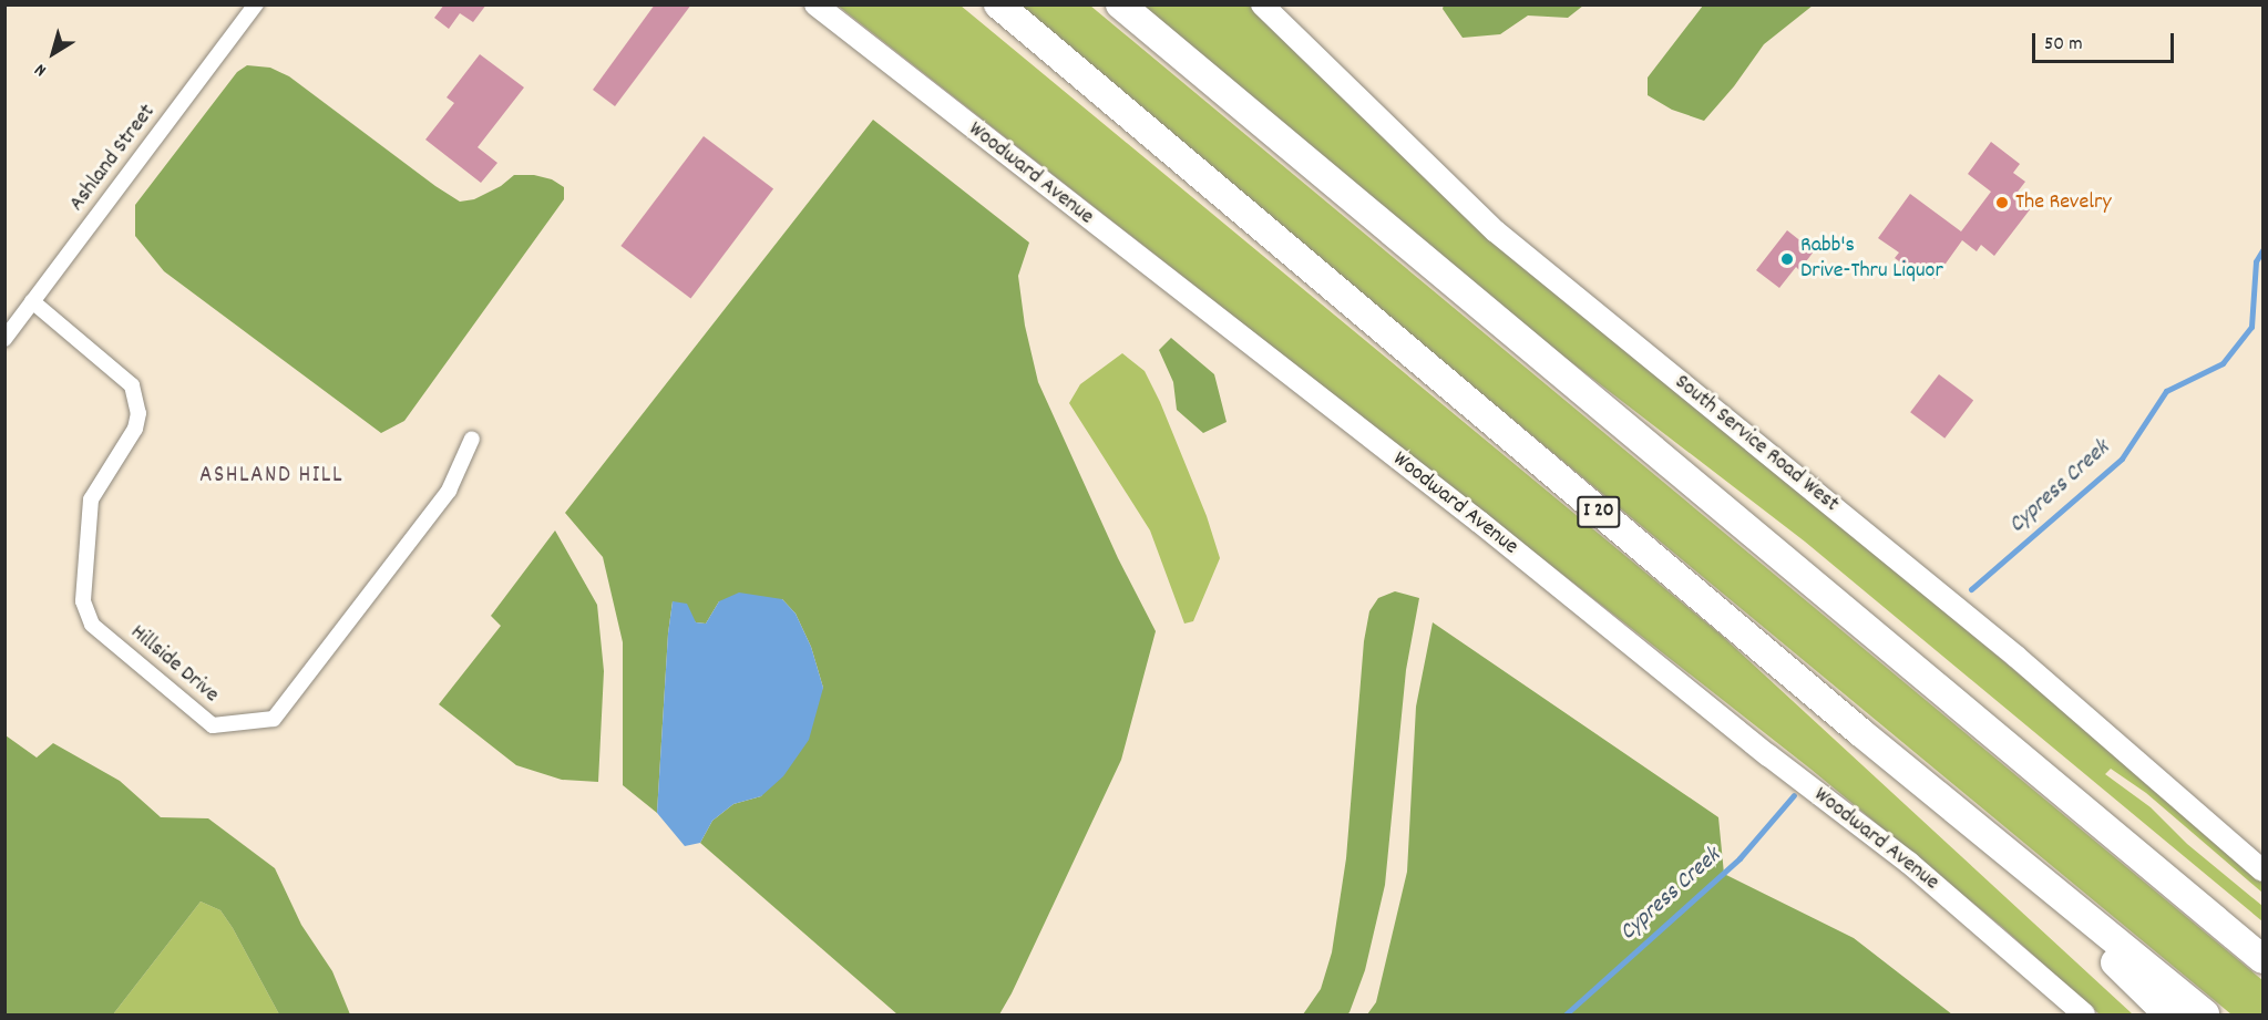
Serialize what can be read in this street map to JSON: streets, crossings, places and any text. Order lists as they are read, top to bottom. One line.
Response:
{"streets":{"highway":["I 20"],"main road":["Woodward Avenue","South Service Road West"],"street":["Ashland Street","Hillside Drive"]},"crossings":[["Ashland Street","Hillside Drive"]],"districts":["ASHLAND HILL"],"water":["Cypress Creek"],"places":["The Revelry","Rabb's Drive-Thru Liquor"],"scale_bar":"50 m","north":"bottom left"}
